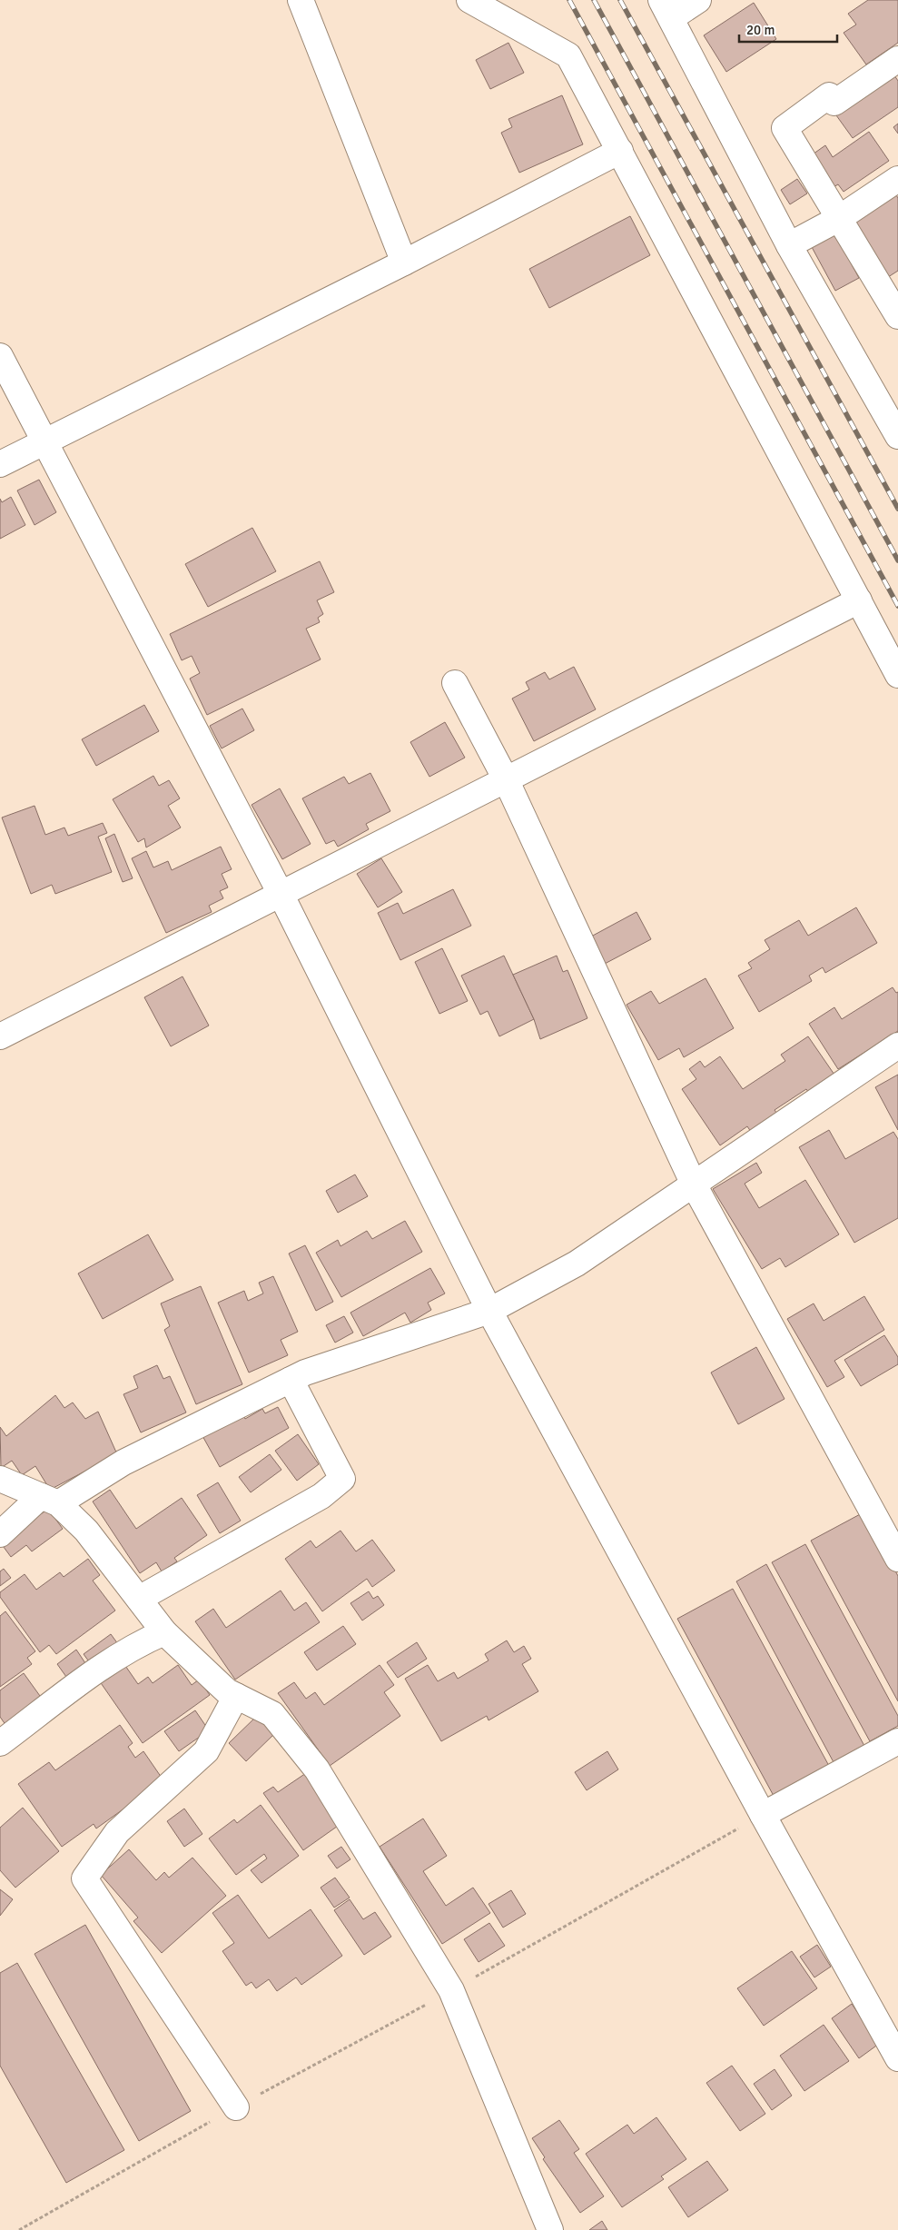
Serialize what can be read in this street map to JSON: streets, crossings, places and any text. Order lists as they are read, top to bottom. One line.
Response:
{"scale_bar":"20 m"}
